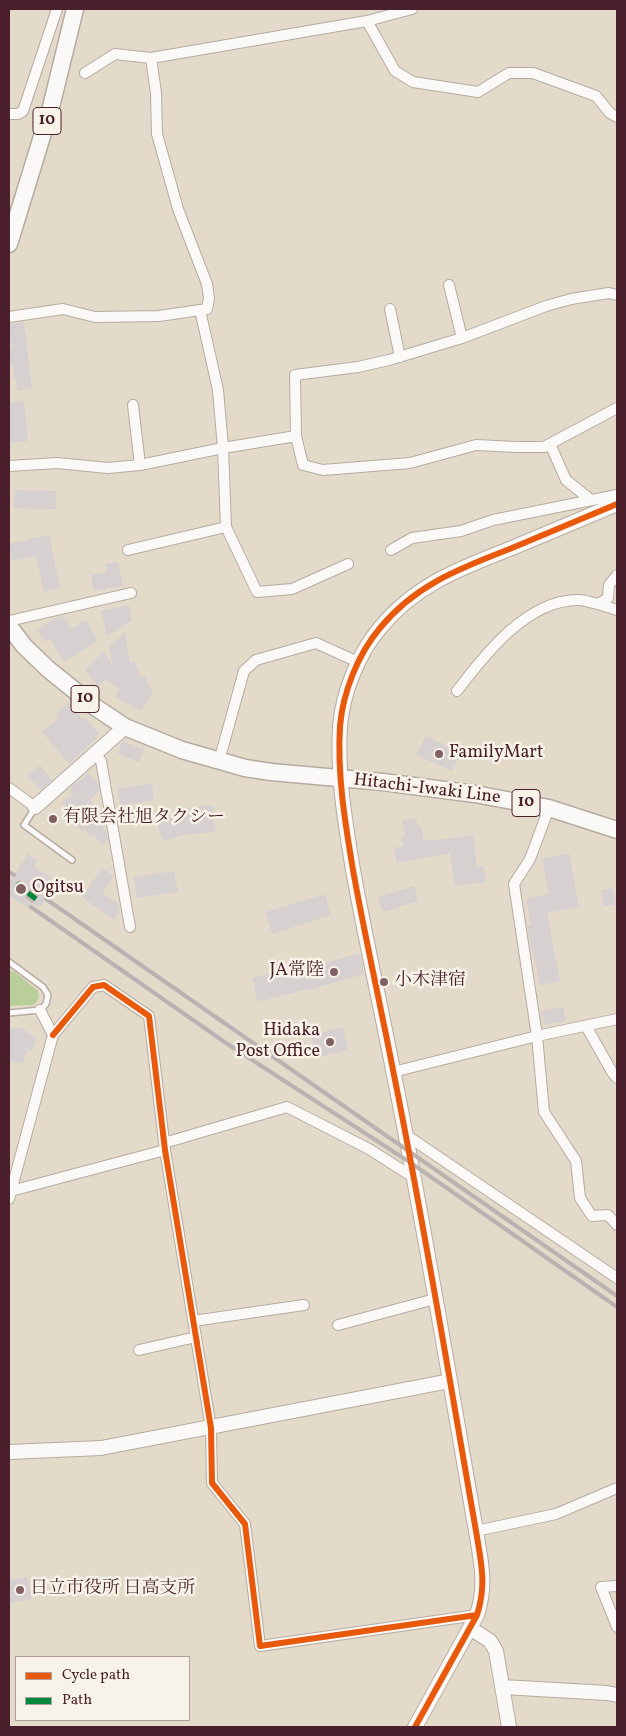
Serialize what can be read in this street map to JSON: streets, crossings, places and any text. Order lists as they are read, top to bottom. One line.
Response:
{"streets":{"main road":["10","Hitachi-Iwaki Line"]},"places":["FamilyMart","有限会社旭タクシー","Ogitsu","JA常陸","小木津宿","Hidaka Post Office","日立市役所 日高支所"],"legend":["Cycle path","Path"]}
